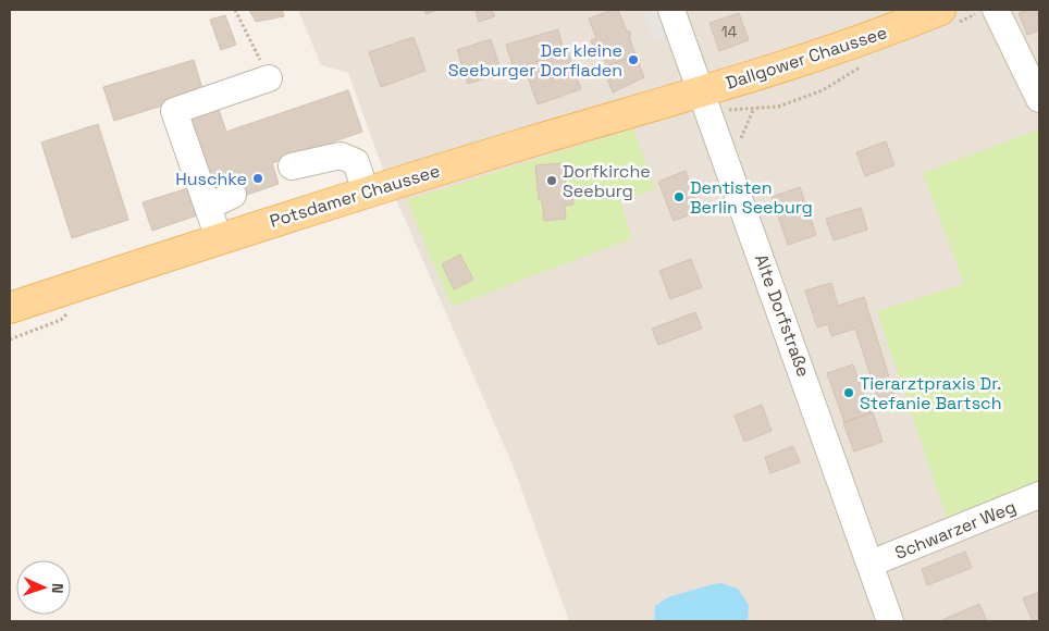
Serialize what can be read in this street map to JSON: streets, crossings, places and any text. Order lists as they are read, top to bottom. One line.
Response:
{"streets":{"main road":["Dallgower Chaussee","Potsdamer Chaussee"],"street":["Alte Dorfstraße","Schwarzer Weg"]},"crossings":[["Dallgower Chaussee","Potsdamer Chaussee"],["Dallgower Chaussee","Alte Dorfstraße"],["Potsdamer Chaussee","Alte Dorfstraße"],["Alte Dorfstraße","Schwarzer Weg"]],"places":["Der kleine Seeburger Dorfladen","Huschke","Dorfkirche Seeburg","Dentisten Berlin Seeburg","Tierarztpraxis Dr. Stefanie Bartsch"],"house_numbers":["14"],"north":"right"}
